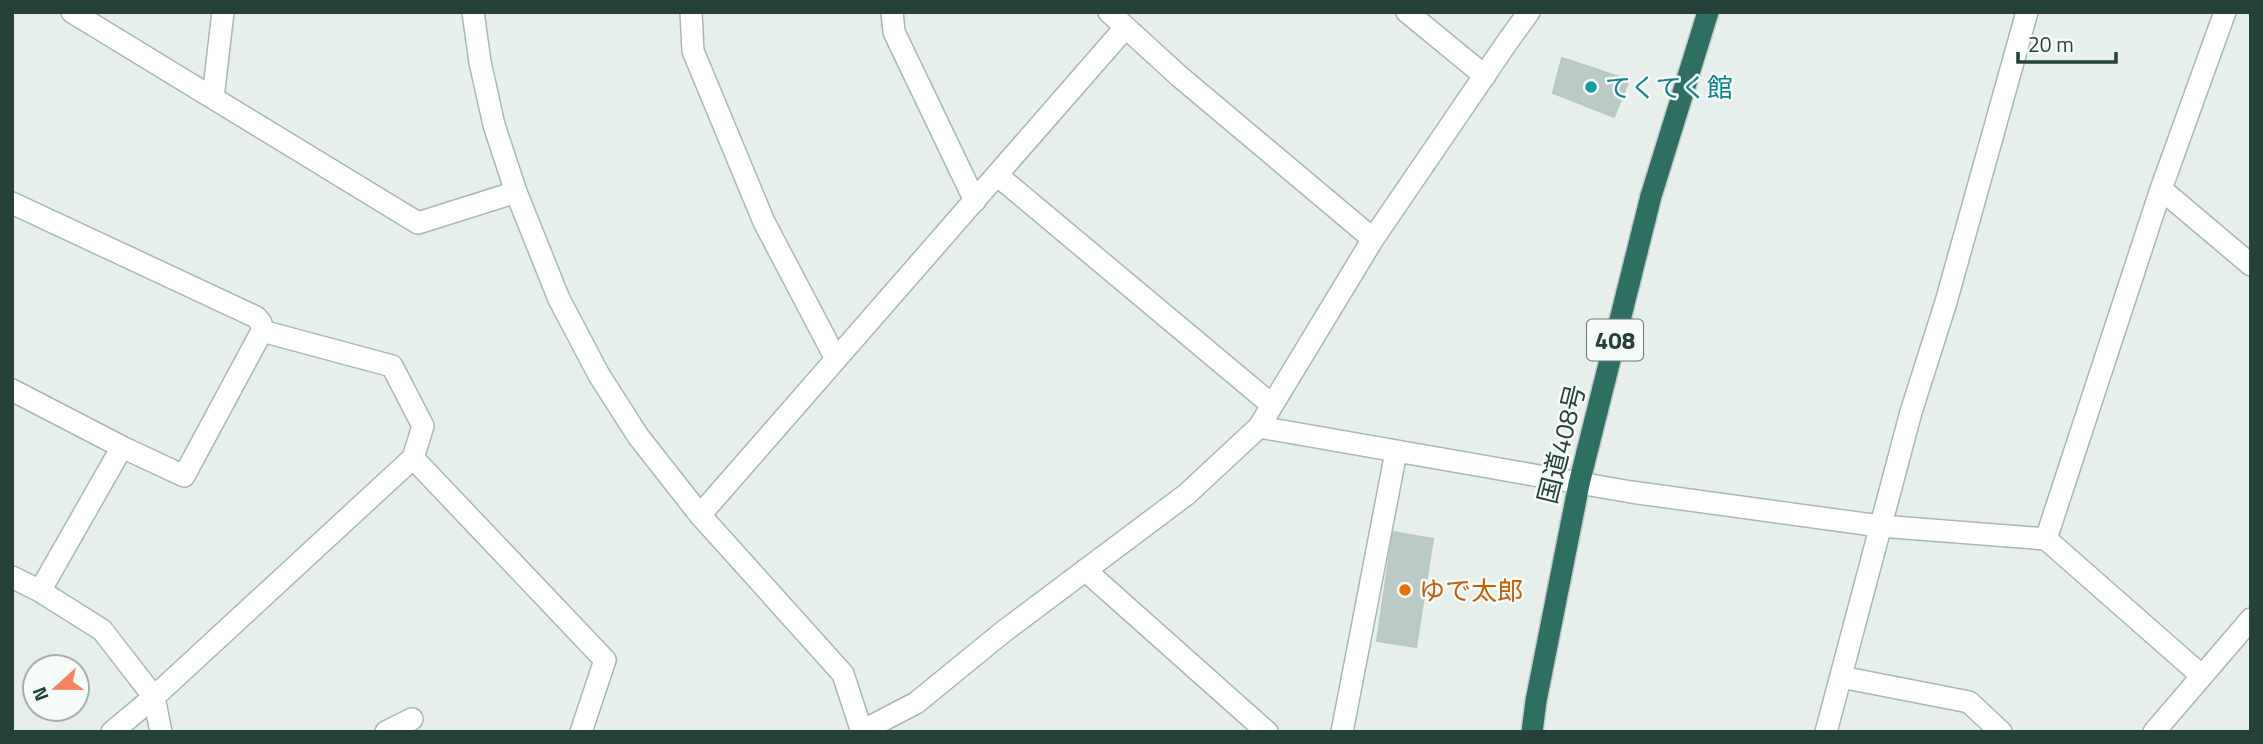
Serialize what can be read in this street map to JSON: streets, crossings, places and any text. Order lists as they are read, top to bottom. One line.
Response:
{"streets":{"highway":["408","国道408号"]},"places":["てくてく館","ゆで太郎"],"scale_bar":"20 m","north":"left"}
